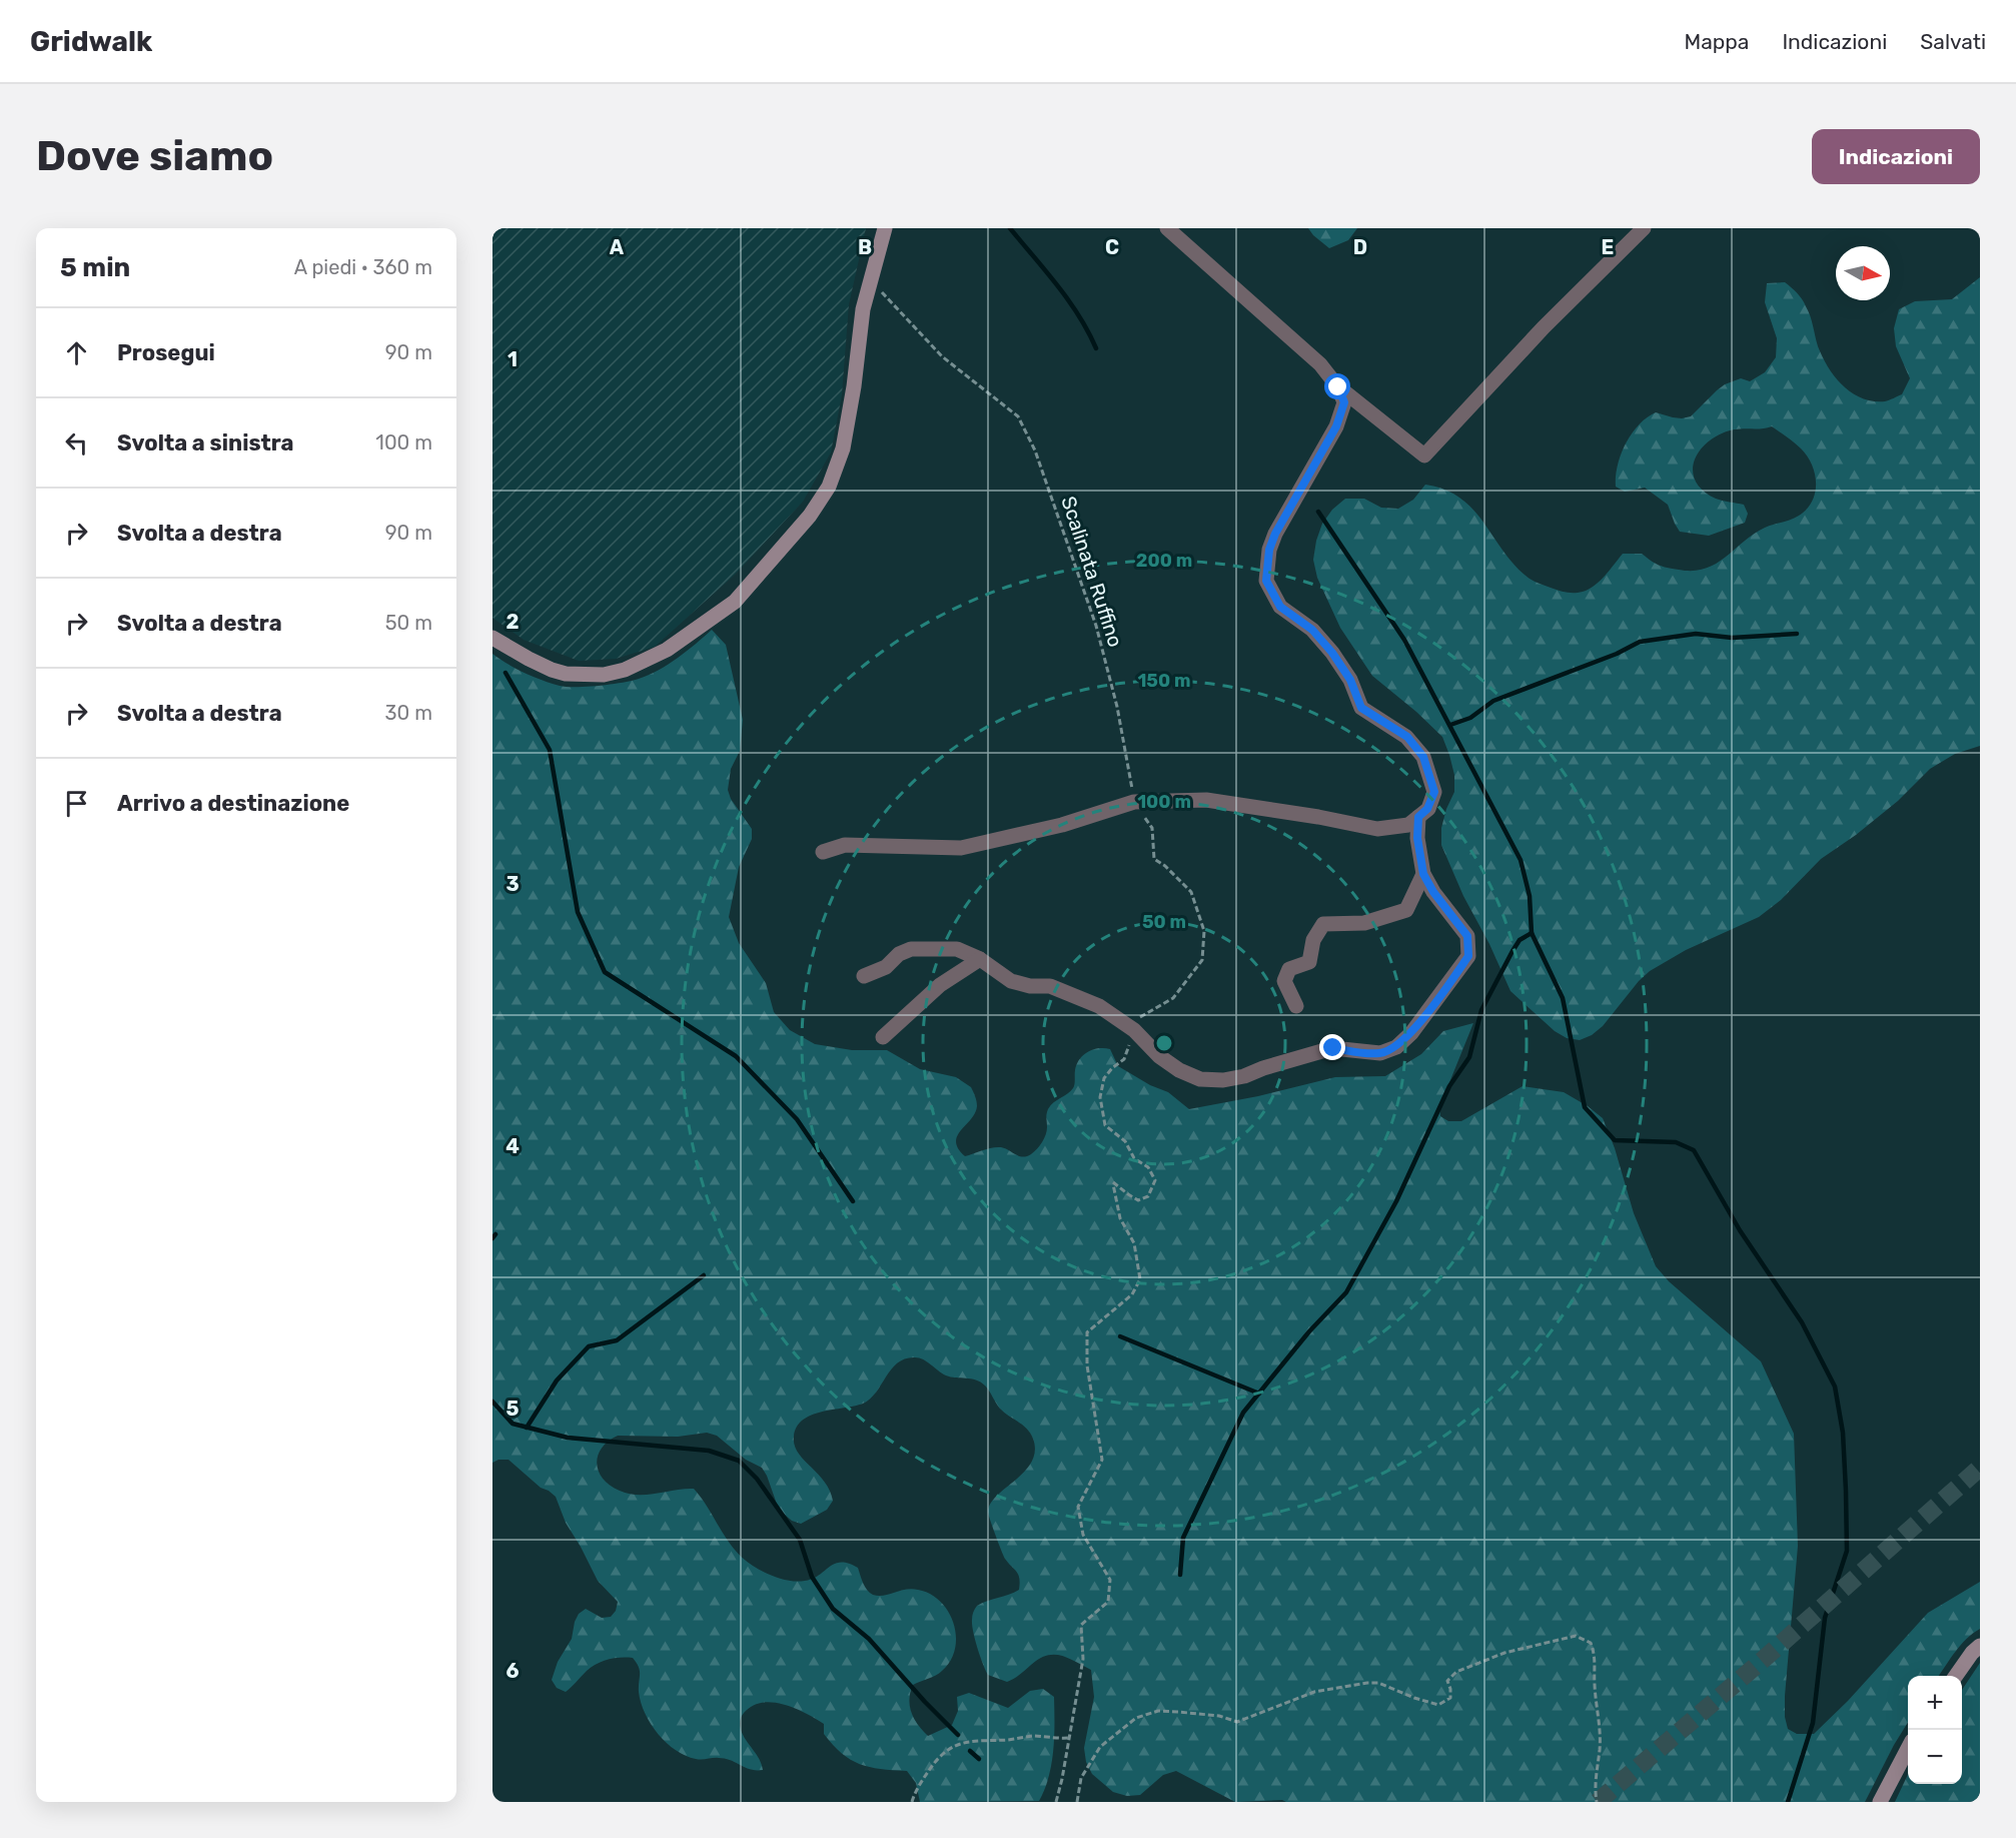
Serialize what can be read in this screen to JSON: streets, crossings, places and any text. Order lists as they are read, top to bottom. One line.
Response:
{"streets":{"path":["Scalinata Ruffino"]},"north":"right","page":{"header":"Gridwalk","nav":["Mappa","Indicazioni","Salvati"],"buttons":"Indicazioni","title":"Dove siamo","heading":["5 min","A piedi · 360 m"],"list":[["Prosegui","90 m"],["Svolta a sinistra","100 m"],["Svolta a destra","90 m"],["Svolta a destra","50 m"],["Svolta a destra","30 m"],"Arrivo a destinazione"],"map_buttons":["+","−"]},"grid":{"columns":["A","B","C","D","E"],"rows":["1","2","3","4","5","6"]},"rings":["200 m","150 m","100 m","50 m"]}
